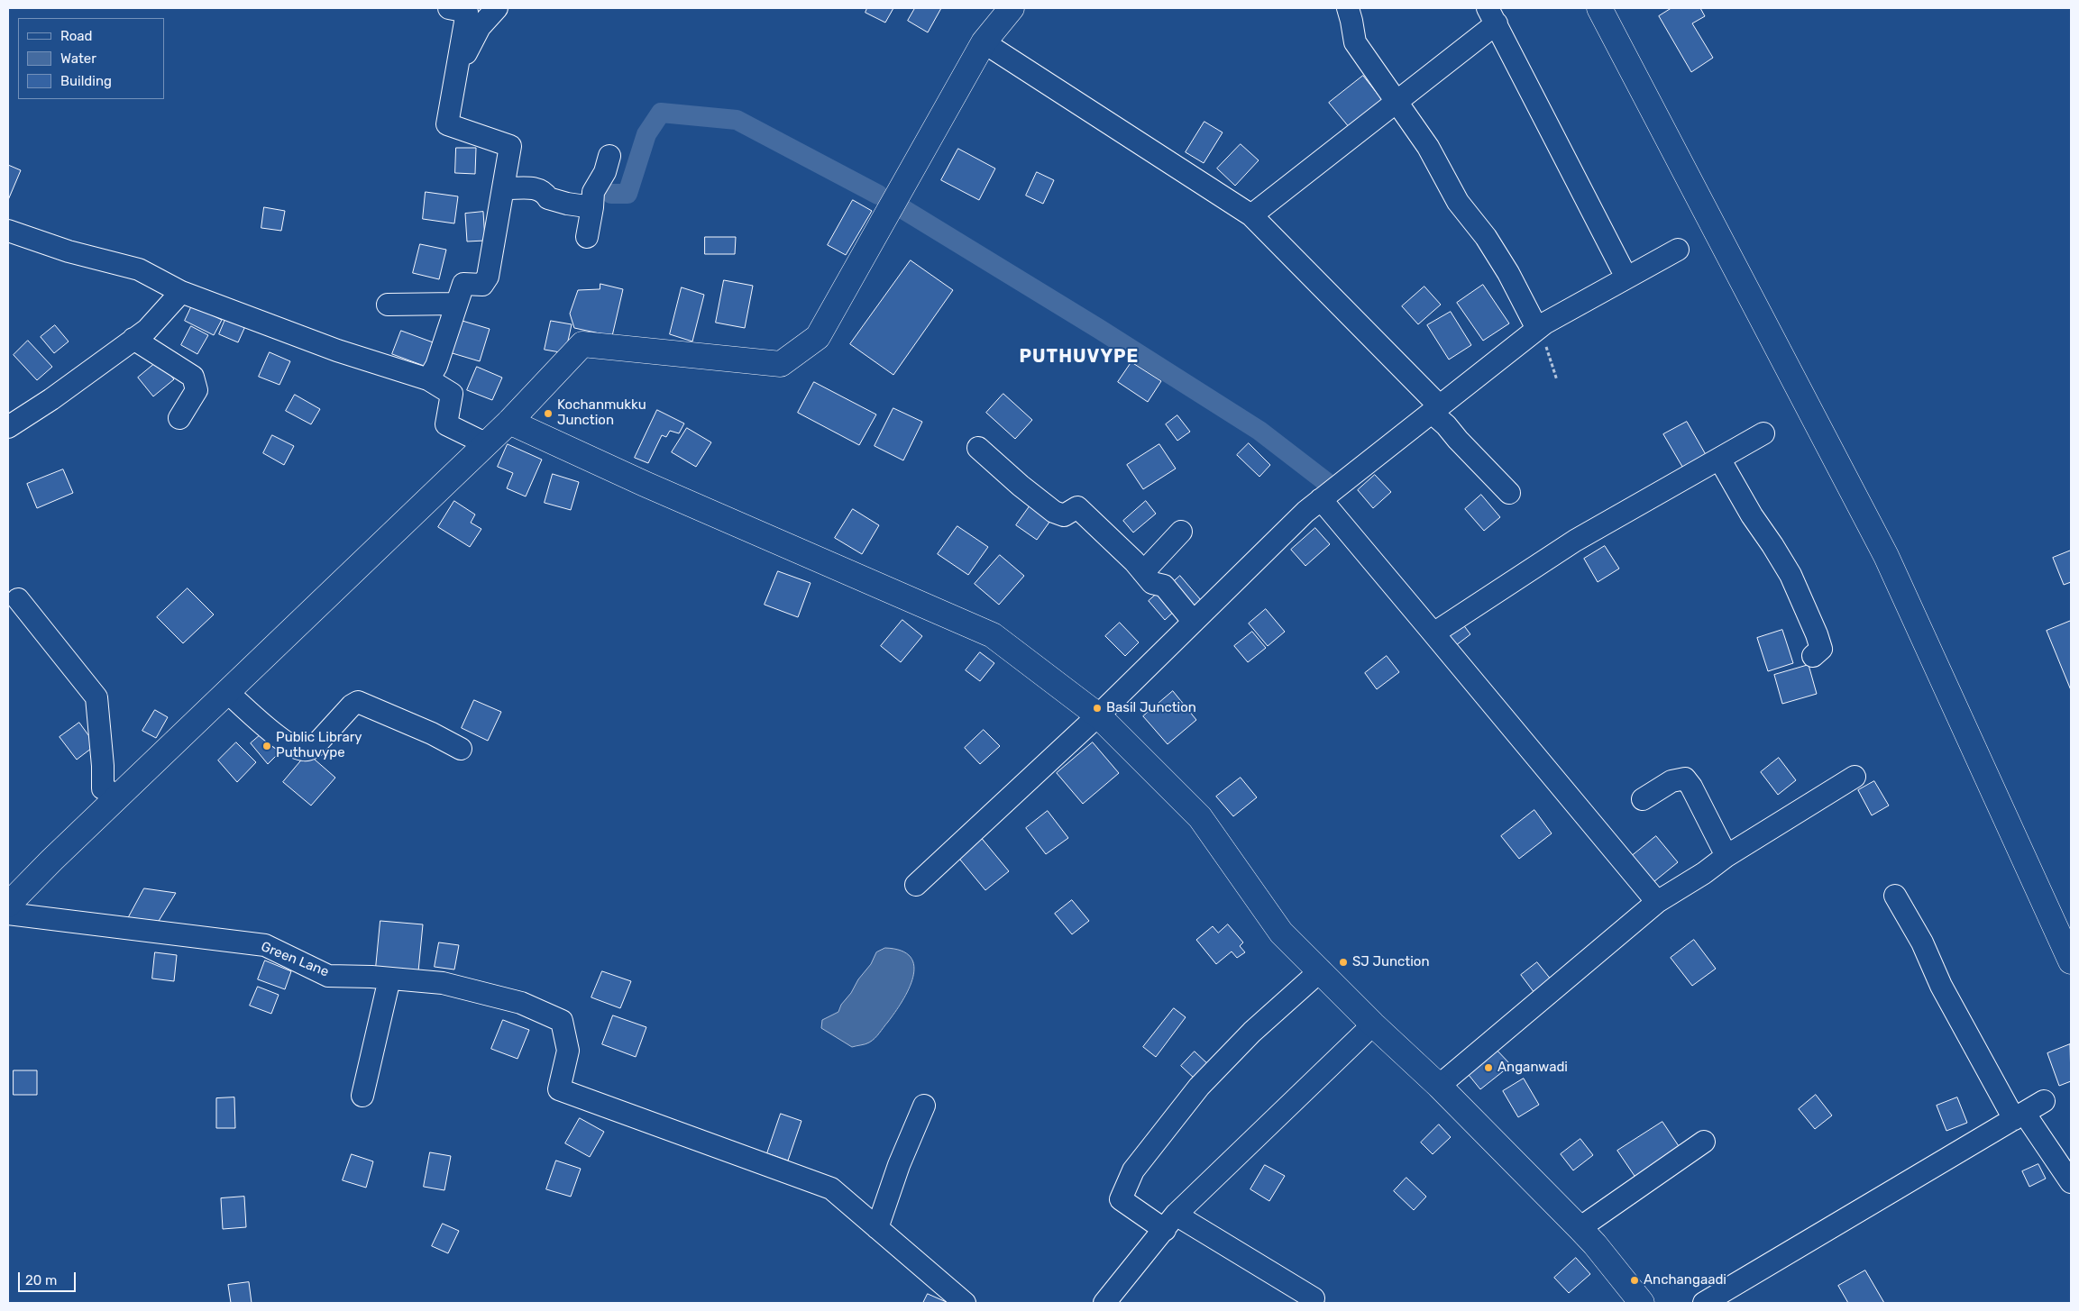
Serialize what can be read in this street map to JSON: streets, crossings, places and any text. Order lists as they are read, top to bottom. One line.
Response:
{"streets":{"street":["Green Lane"]},"districts":["PUTHUVYPE"],"places":["Kochanmukku Junction","Basil Junction","Public Library Puthuvype","SJ Junction","Anganwadi","Anchangaadi"],"legend":["Road","Water","Building"],"scale_bar":"20 m"}
